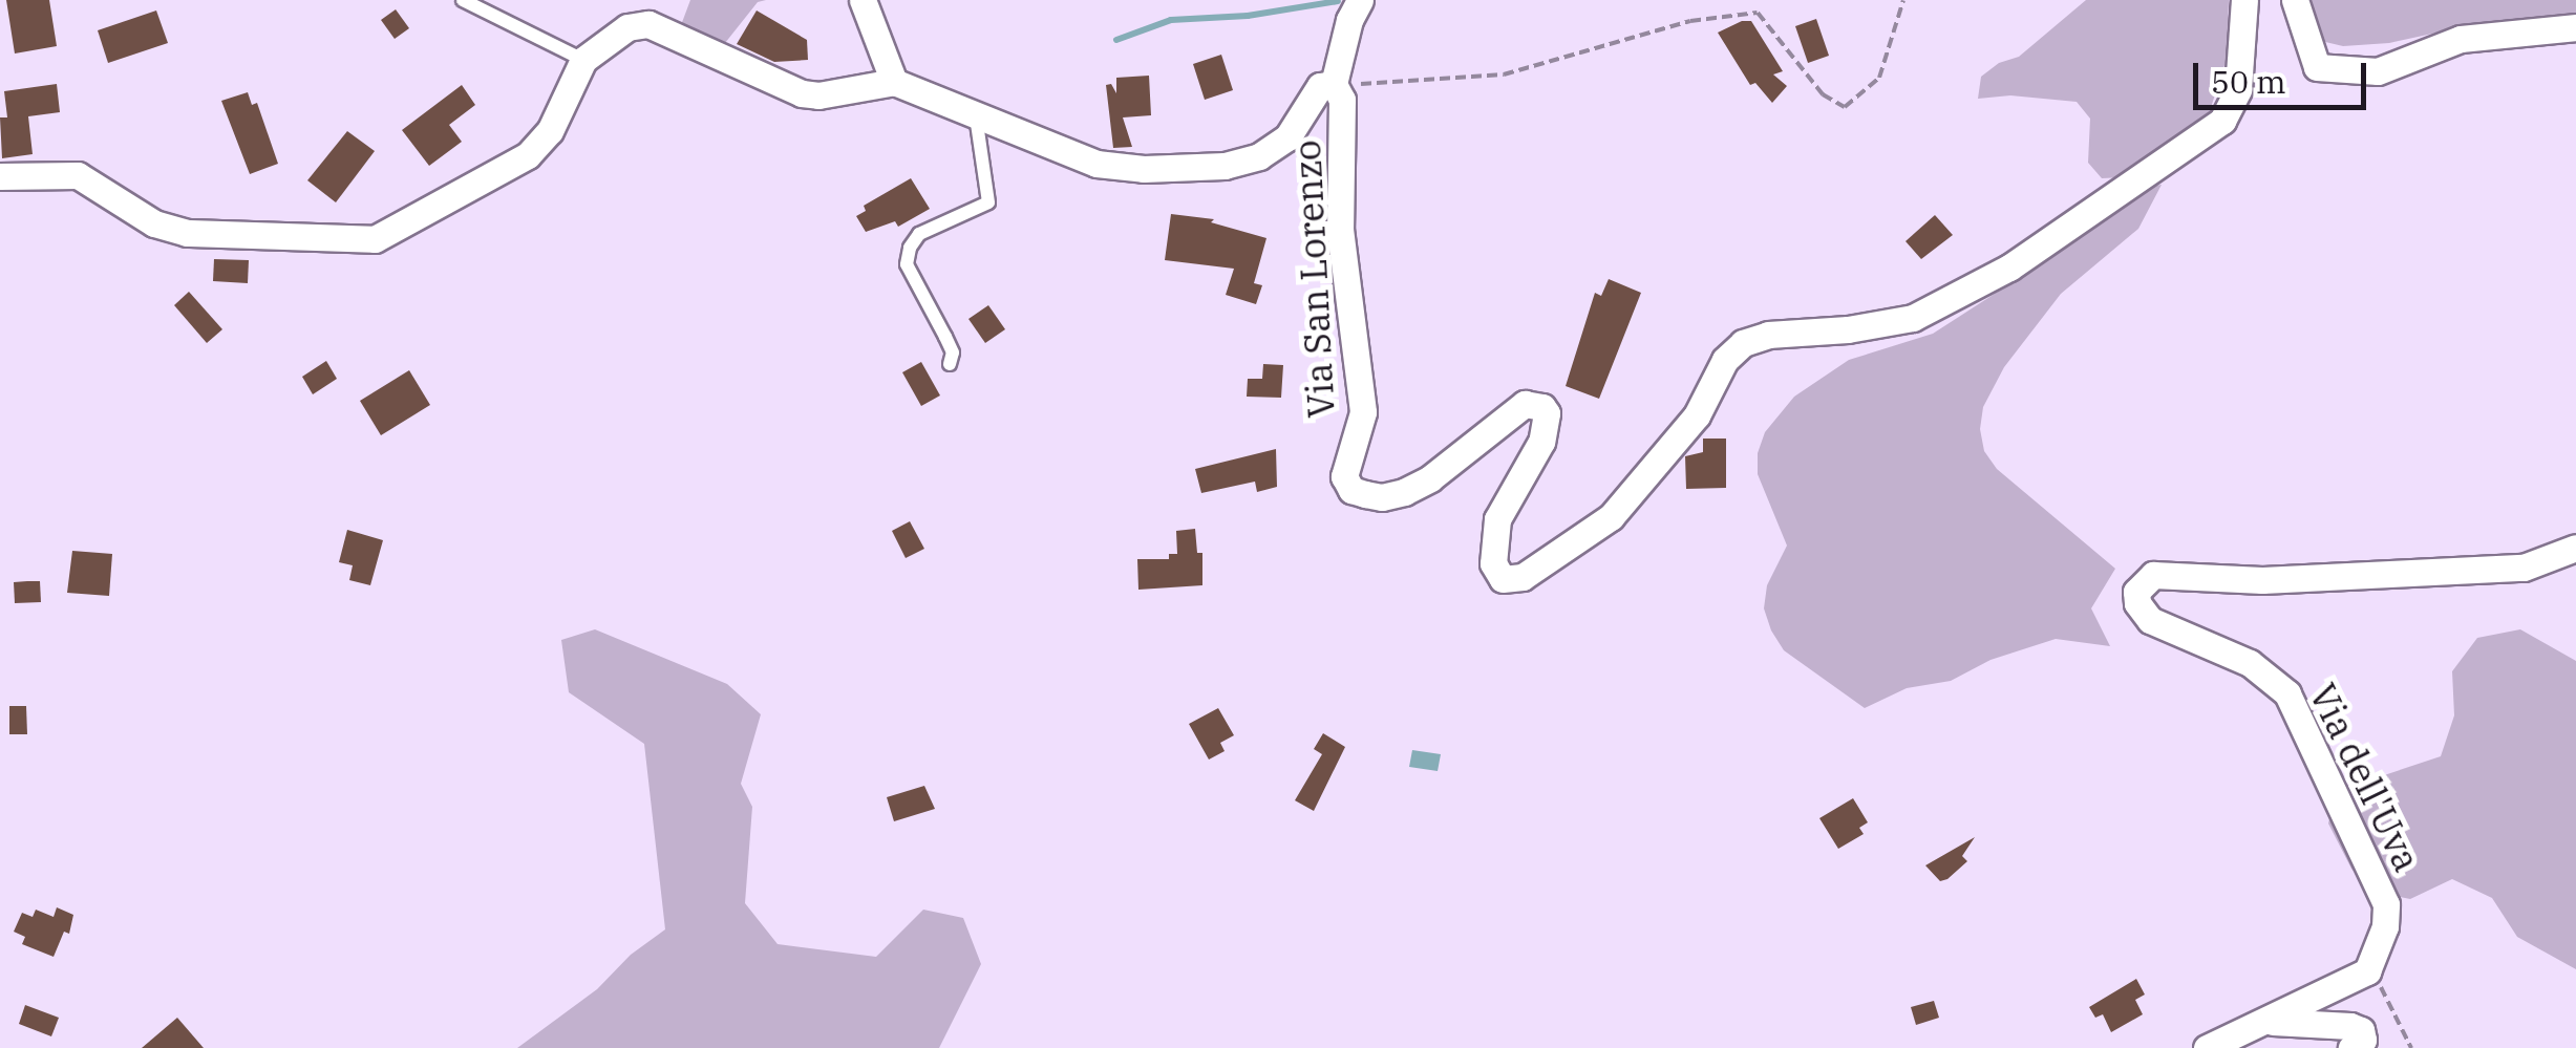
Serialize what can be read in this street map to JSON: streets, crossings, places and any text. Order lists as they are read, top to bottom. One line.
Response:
{"streets":{"street":["Via San Lorenzo","Via dell'Uva"]},"scale_bar":"50 m"}
